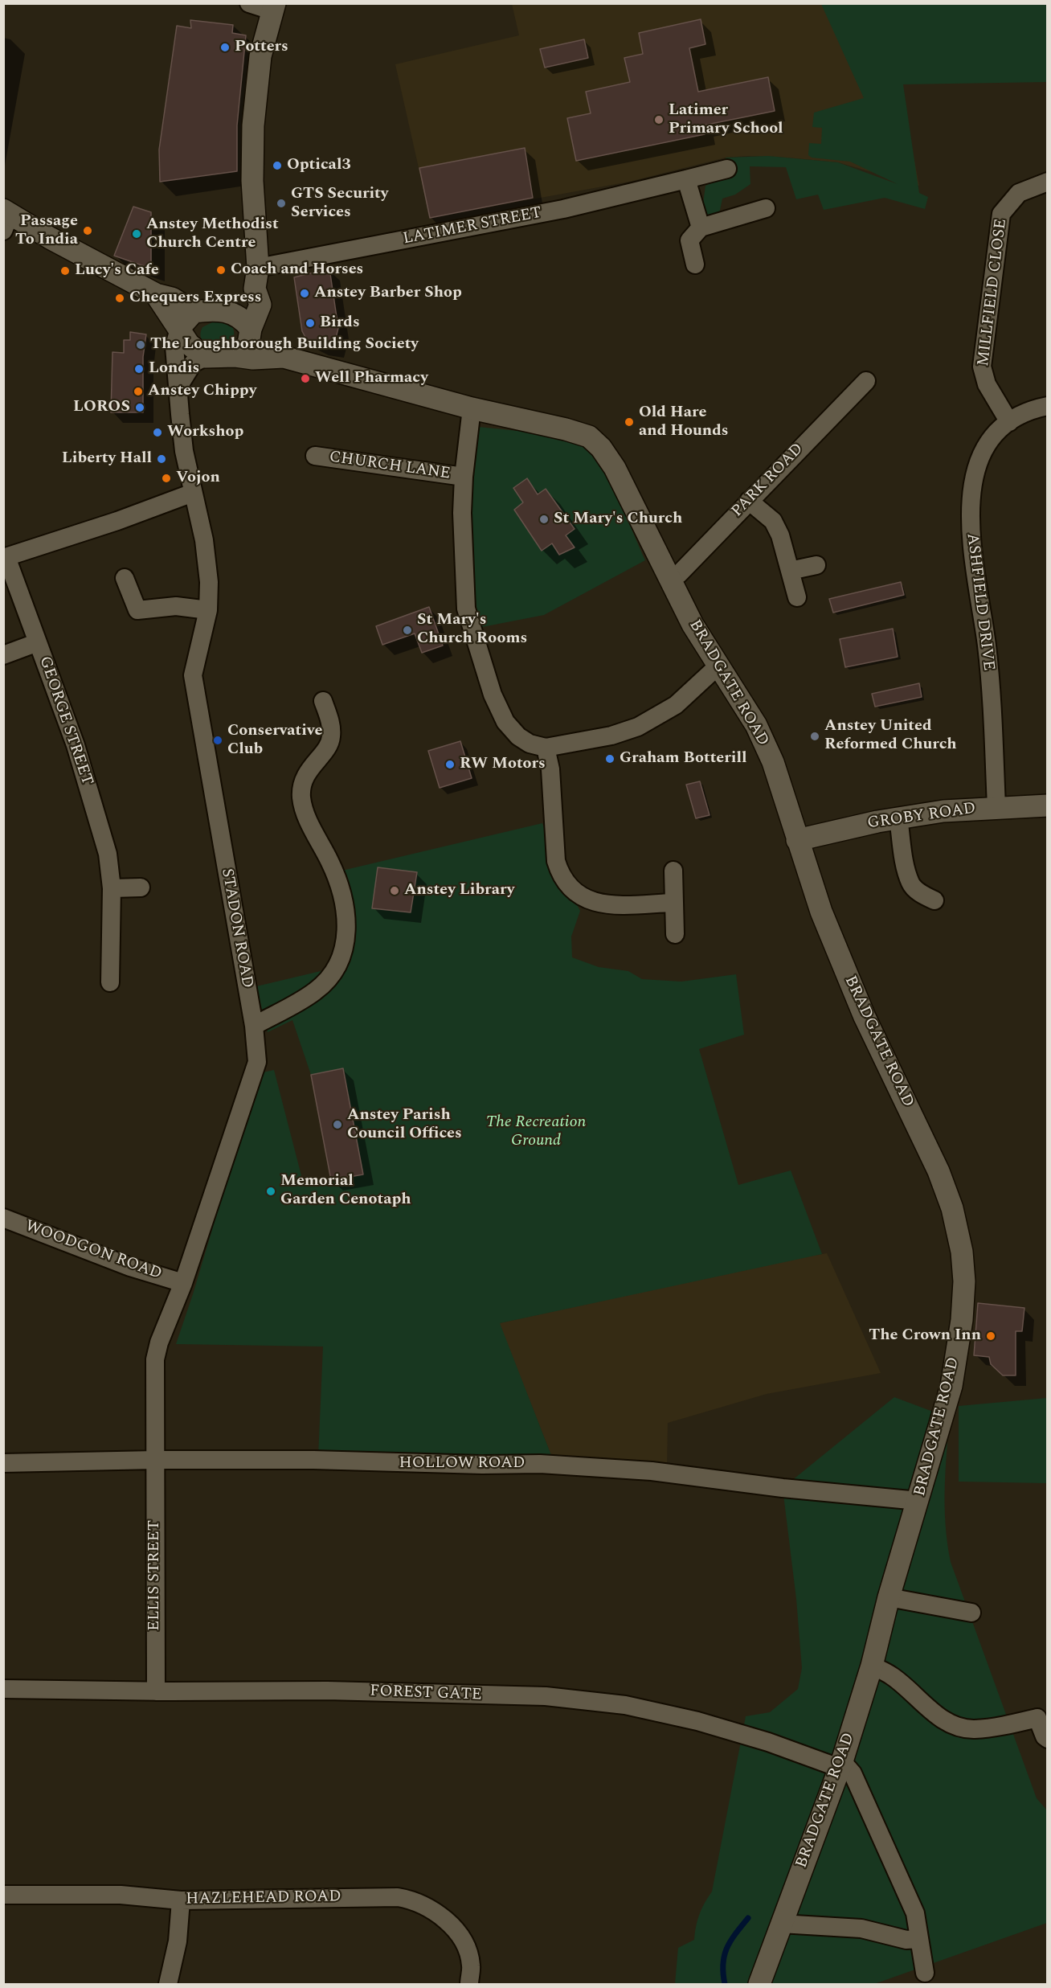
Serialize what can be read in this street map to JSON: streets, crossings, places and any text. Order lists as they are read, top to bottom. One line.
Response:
{"streets":{"street":["LATIMER STREET","MILLFIELD CLOSE","CHURCH LANE","PARK ROAD","ASHFIELD DRIVE","BRADGATE ROAD","GEORGE STREET","GROBY ROAD","STADON ROAD","WOODGON ROAD","HOLLOW ROAD","ELLIS STREET","FOREST GATE","HAZLEHEAD ROAD"]},"crossings":[["MILLFIELD CLOSE","ASHFIELD DRIVE"],["CHURCH LANE","BRADGATE ROAD"],["PARK ROAD","BRADGATE ROAD"],["ASHFIELD DRIVE","GROBY ROAD"],["BRADGATE ROAD","GROBY ROAD"],["BRADGATE ROAD","STADON ROAD"],["BRADGATE ROAD","HOLLOW ROAD"],["BRADGATE ROAD","FOREST GATE"],["STADON ROAD","WOODGON ROAD"],["STADON ROAD","HOLLOW ROAD"],["STADON ROAD","ELLIS STREET"],["HOLLOW ROAD","ELLIS STREET"],["ELLIS STREET","FOREST GATE"]],"parks":["The Recreation Ground"],"places":["Potters","Latimer Primary School","Optical3","GTS Security Services","Passage To India","Anstey Methodist Church Centre","Coach and Horses","Lucy's Cafe","Anstey Barber Shop","Chequers Express","Birds","The Loughborough Building Society","Londis","Well Pharmacy","Anstey Chippy","LOROS","Old Hare and Hounds","Workshop","Liberty Hall","Vojon","St Mary's Church","St Mary's Church Rooms","Anstey United Reformed Church","Conservative Club","Graham Botterill","RW Motors","Anstey Library","Anstey Parish Council Offices","Memorial Garden Cenotaph","The Crown Inn"]}
